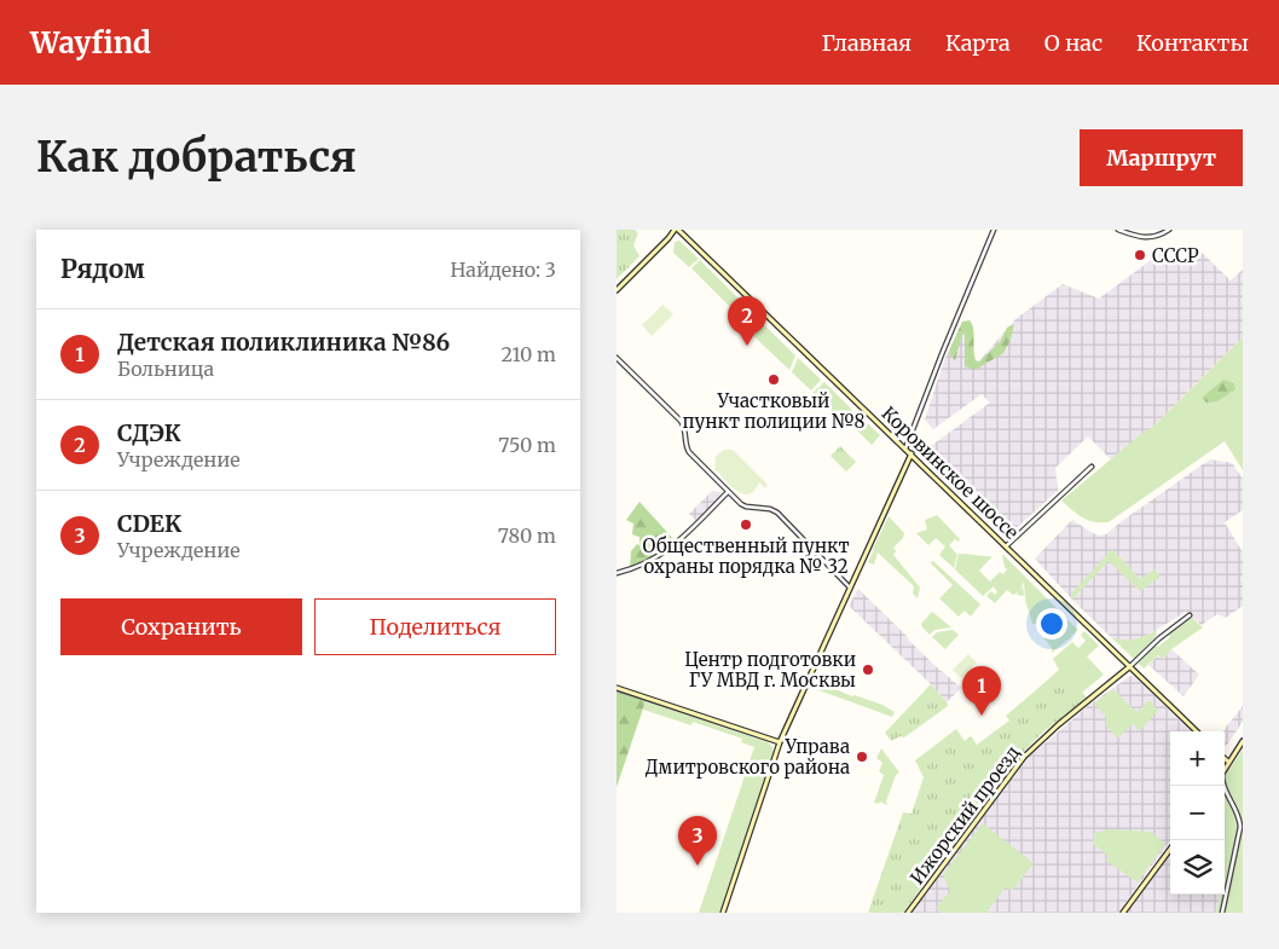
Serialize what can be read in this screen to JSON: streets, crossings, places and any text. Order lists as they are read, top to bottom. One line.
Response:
{"streets":{"street":["Коровинское шоссе","Ижорский проезд"]},"crossings":[["Коровинское шоссе","Ижорский проезд"]],"places":["СССР","Участковый пункт полиции №8","Общественный пункт охраны порядка № 32","Центр подготовки ГУ МВД г. Москвы","Управа Дмитровского района"],"page":{"header":"Wayfind","nav":["Главная","Карта","О нас","Контакты"],"buttons":["Маршрут",["Сохранить","Поделиться"]],"title":"Как добраться","heading":["Рядом","Найдено: 3"],"pins":["2","1","3"],"list":[{"mark":"1","name":"Детская поликлиника №86","note":"Больница","value":"210 m"},{"mark":"2","name":"СДЭК","note":"Учреждение","value":"750 m"},{"mark":"3","name":"CDEK","note":"Учреждение","value":"780 m"}],"map_buttons":["+","−"]}}
